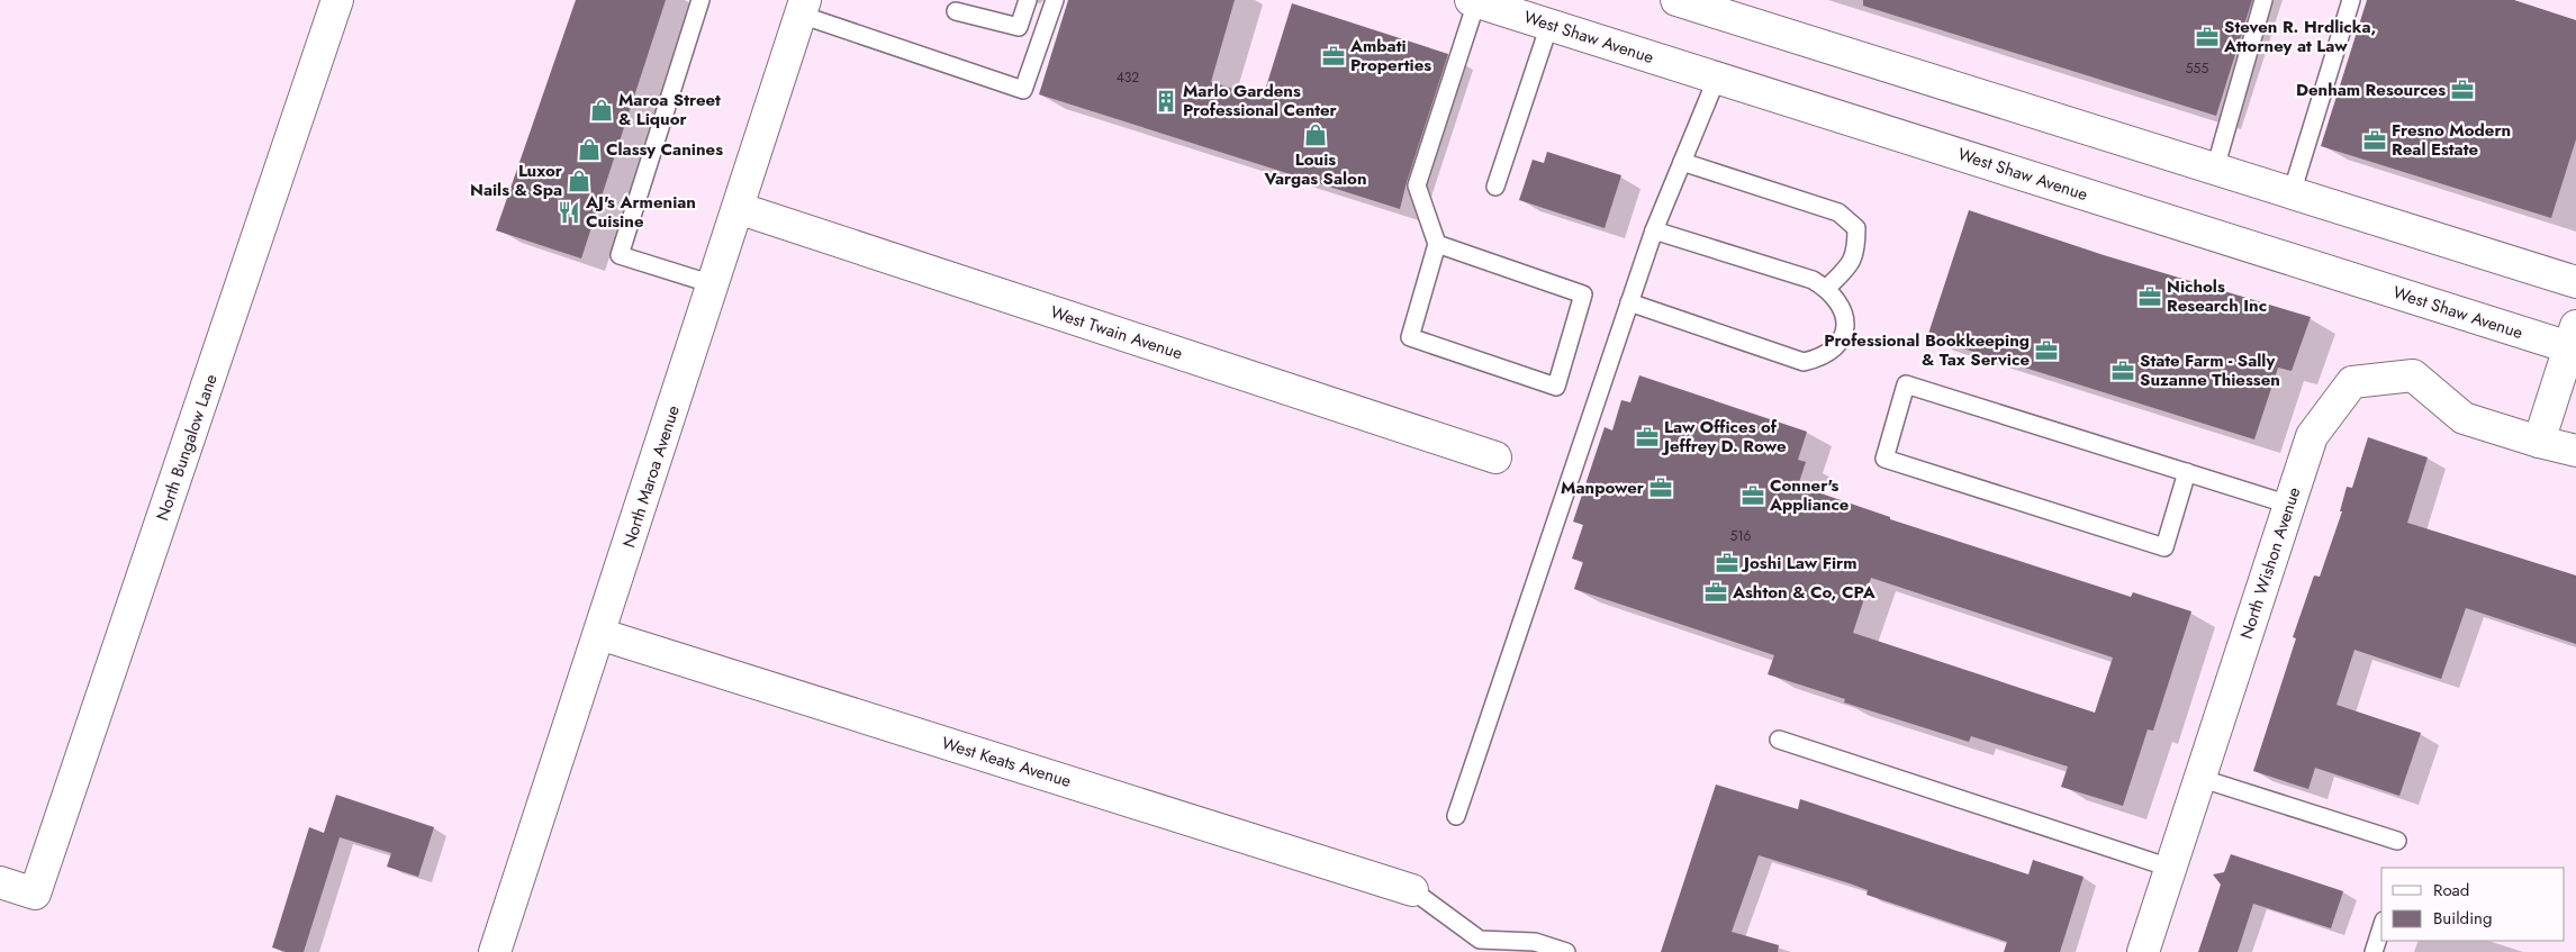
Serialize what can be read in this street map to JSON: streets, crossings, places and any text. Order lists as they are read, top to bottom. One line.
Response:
{"streets":{"street":["West Shaw Avenue","West Twain Avenue","North Bungalow Lane","North Maroa Avenue","North Wishon Avenue","West Keats Avenue"]},"crossings":[["West Twain Avenue","North Maroa Avenue"],["North Maroa Avenue","West Keats Avenue"]],"places":{"office":["Steven R. Hrdlicka, Attorney at Law","Ambati Properties","Denham Resources","Fresno Modern Real Estate","Nichols Research Inc","Professional Bookkeeping & Tax Service","State Farm - Sally Suzanne Thiessen","Law Offices of Jeffrey D. Rowe","Manpower","Conner's Appliance","Joshi Law Firm","Ashton & Co, CPA"],"building":["Marlo Gardens Professional Center"],"shop":["Maroa Street & Liquor","Louis Vargas Salon","Classy Canines","Luxor Nails & Spa"],"restaurant":["AJ's Armenian Cuisine"]},"house_numbers":["555","432","516"],"legend":["Road","Building"]}
